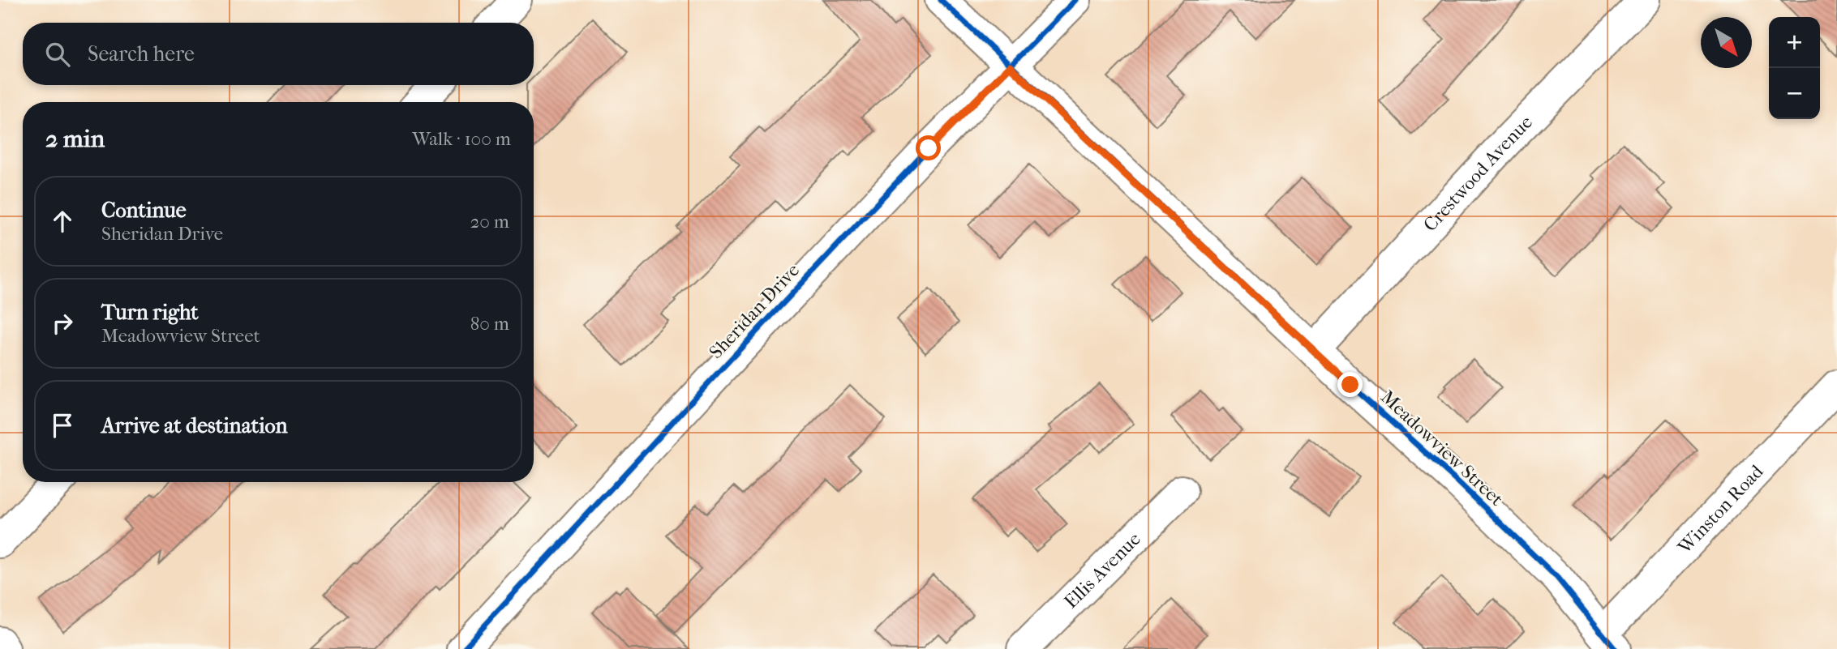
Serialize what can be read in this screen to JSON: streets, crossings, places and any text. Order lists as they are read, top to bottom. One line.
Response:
{"streets":{"street":["Crestwood Avenue","Sheridan Drive","Meadowview Street","Winston Road","Ellis Avenue"]},"crossings":[["Crestwood Avenue","Meadowview Street"],["Sheridan Drive","Meadowview Street"],["Meadowview Street","Winston Road"]],"north":"bottom right","page":{"map_buttons":["+","−"],"search":"Search here","heading":["2 min","Walk · 100 m"],"list":[["Continue","Sheridan Drive","20 m"],["Turn right","Meadowview Street","80 m"],"Arrive at destination"]}}
